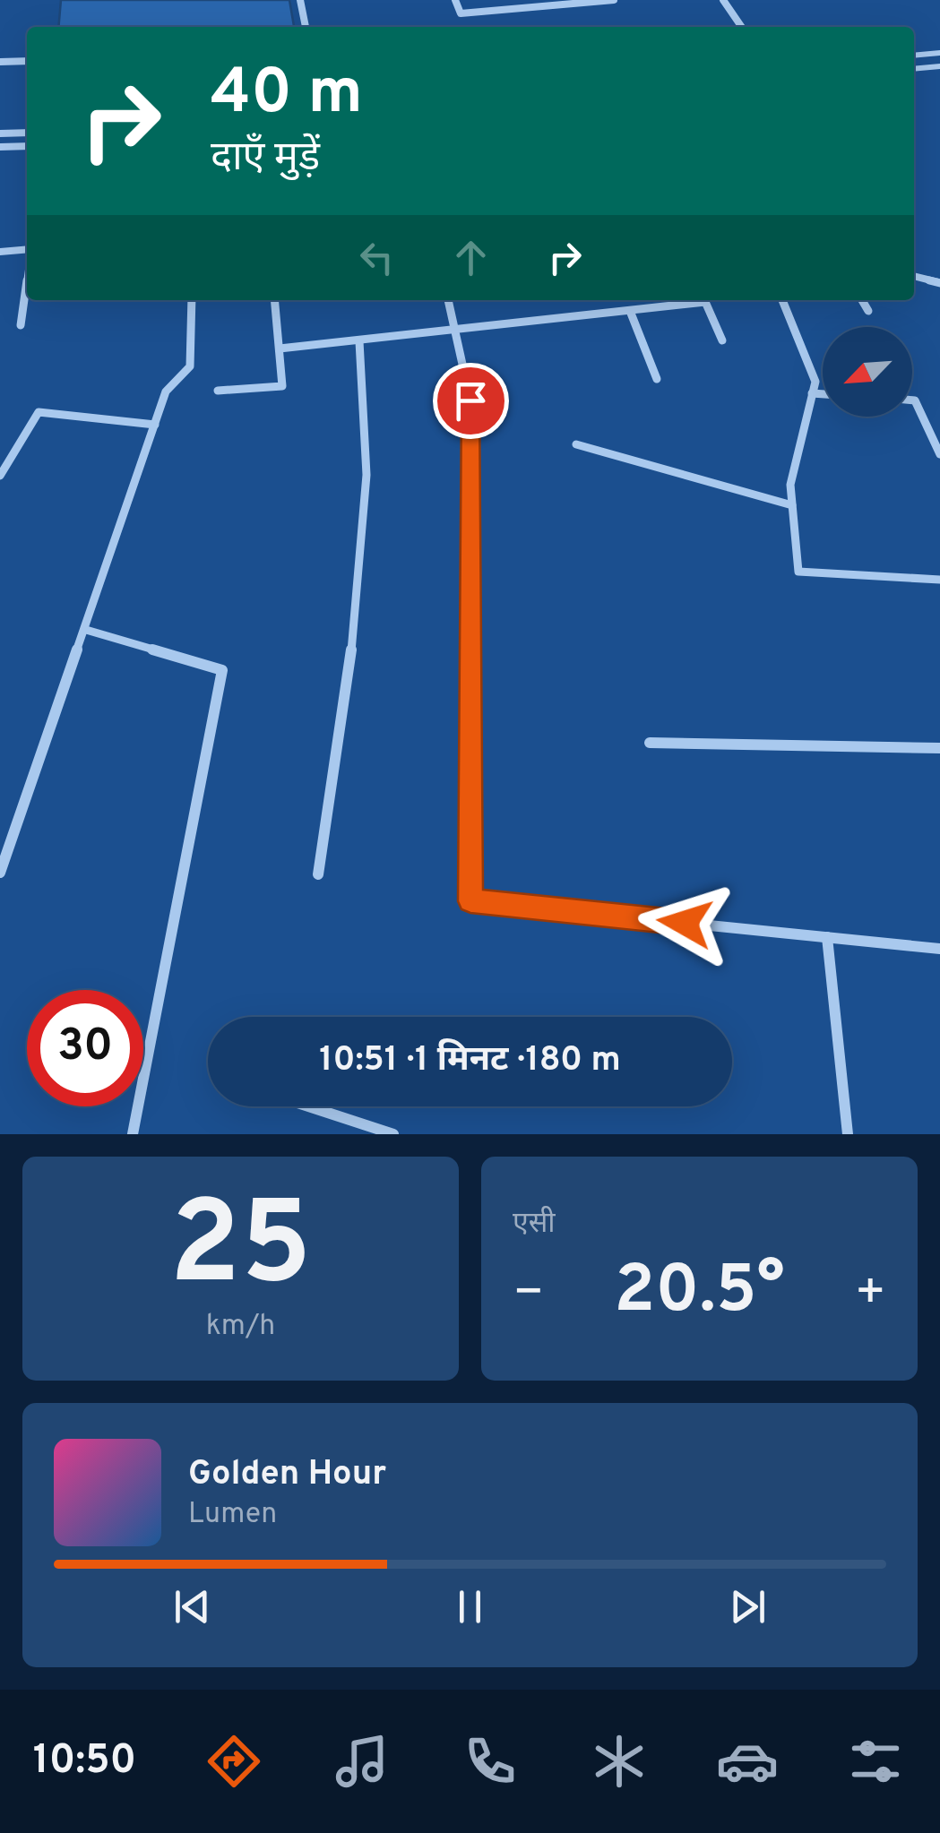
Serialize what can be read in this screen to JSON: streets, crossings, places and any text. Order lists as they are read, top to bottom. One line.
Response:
{"north":"bottom left","page":{"turn":["40 m","दाएँ मुड़ें"],"limit":"30","trip":"10:51 · 1 मिनट · 180 m","tile":[["25","km/h"],"एसी"],"heat":["−","20.5°","+"],"song":["Golden Hour","Lumen"],"tabs":"10:50"}}
